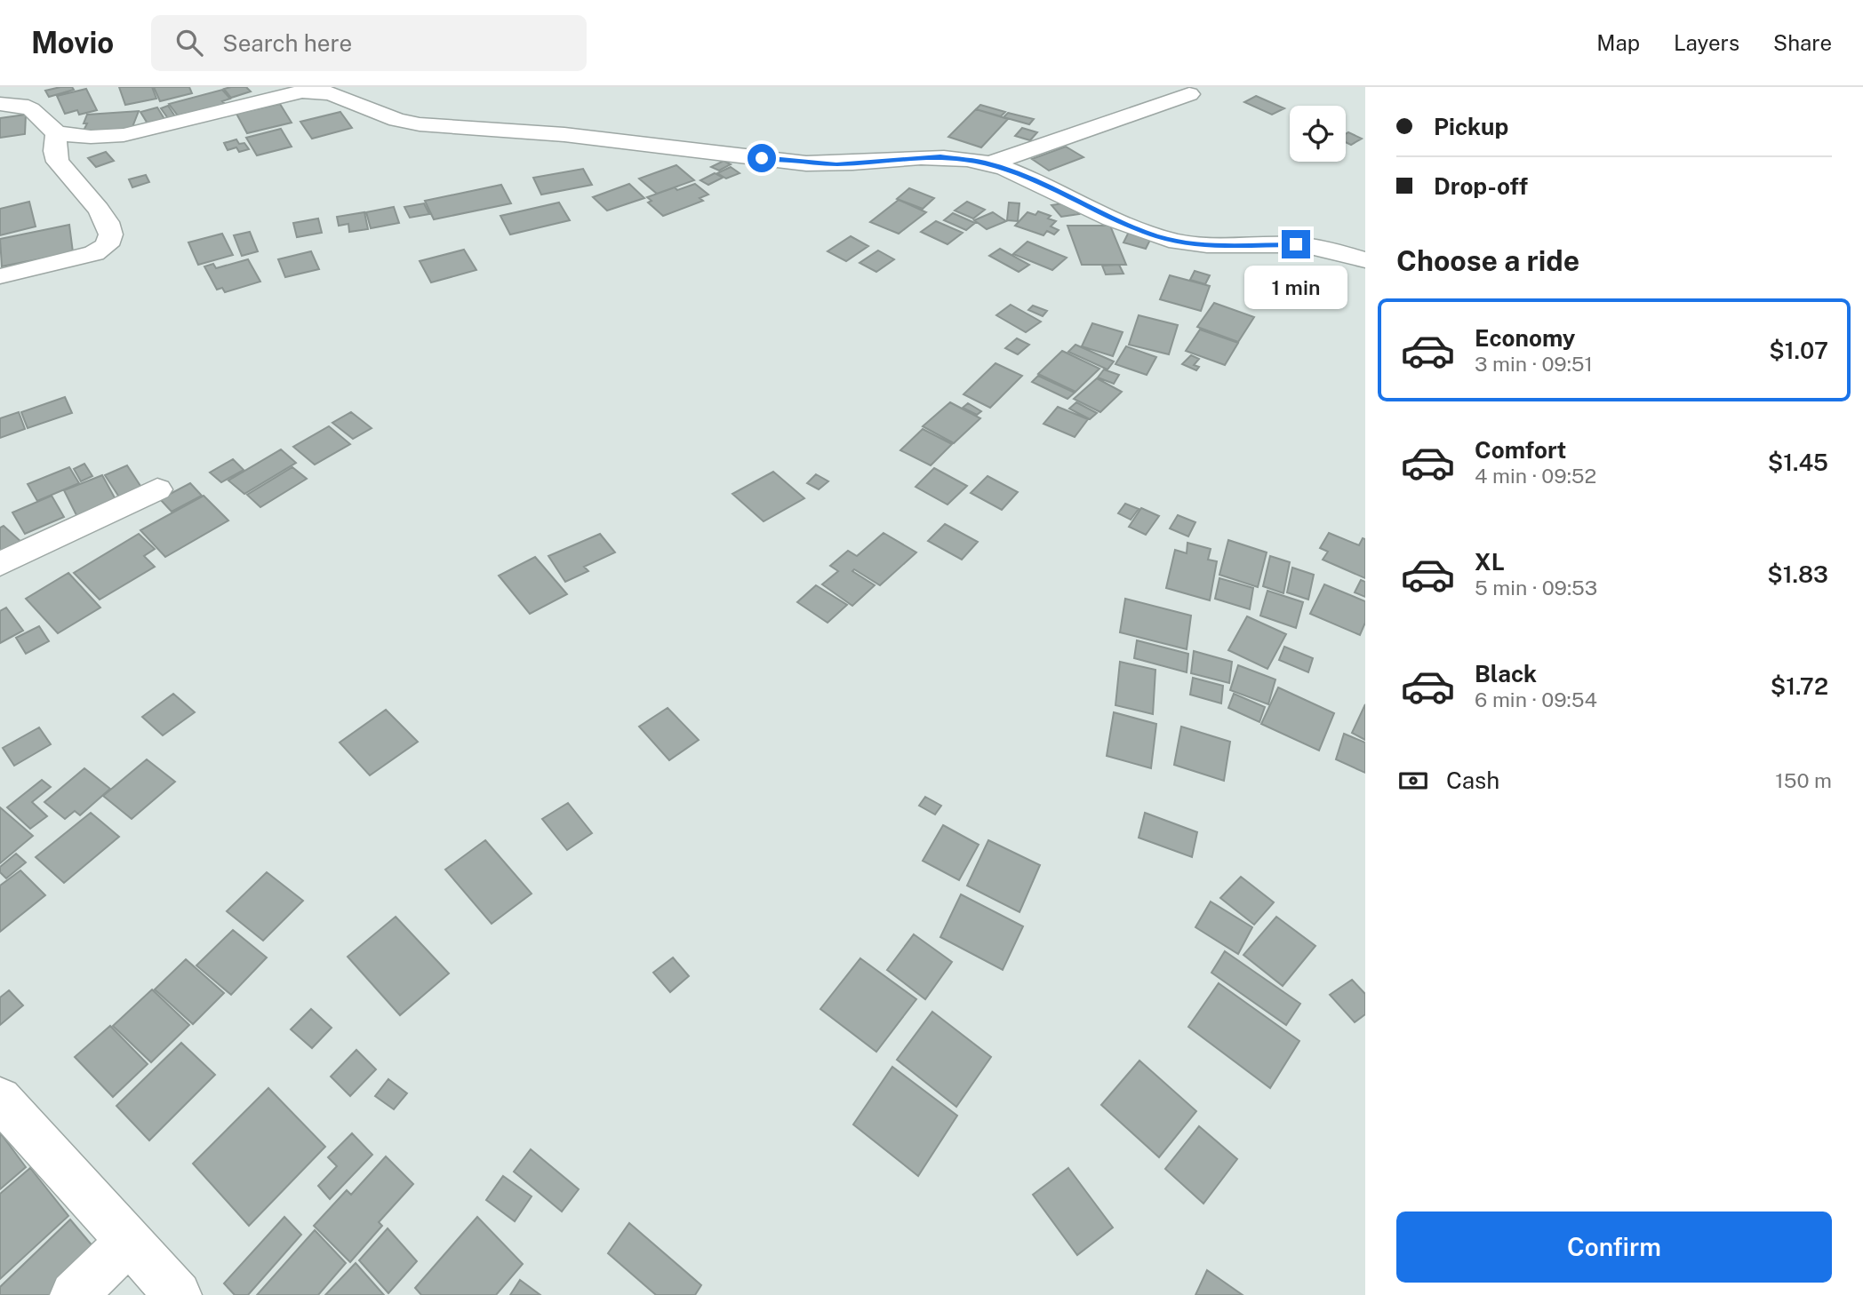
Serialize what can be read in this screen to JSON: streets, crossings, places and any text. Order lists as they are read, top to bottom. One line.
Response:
{"page":{"header":"Movio","search":"Search here","nav":["Map","Layers","Share"],"banner":["Pickup","Drop-off"],"heading":"Choose a ride","bubble":"1 min","list":[{"name":"Economy","note":"3 min · 09:51","value":"$1.07"},{"name":"Comfort","note":"4 min · 09:52","value":"$1.45"},{"name":"XL","note":"5 min · 09:53","value":"$1.83"},{"name":"Black","note":"6 min · 09:54","value":"$1.72"}],"pay":["Cash","150 m"],"buttons":"Confirm"}}
